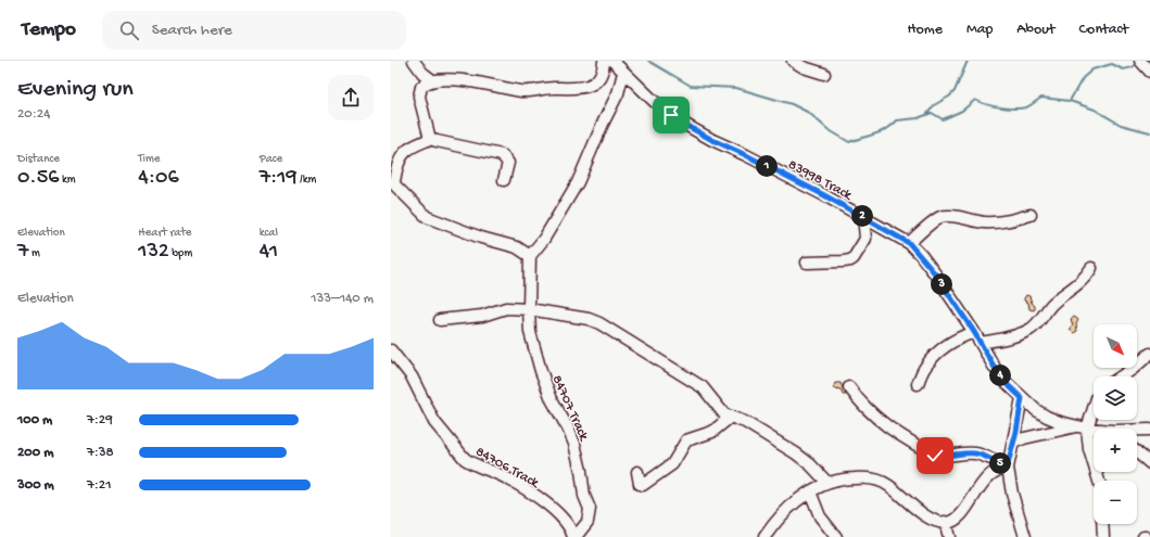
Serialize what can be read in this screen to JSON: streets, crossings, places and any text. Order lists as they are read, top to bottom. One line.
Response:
{"streets":{"street":["83998 Track","84707 Track","84706 Track"]},"crossings":[["84707 Track","84706 Track"]],"north":"bottom right","page":{"header":"Tempo","search":"Search here","nav":["Home","Map","About","Contact"],"heading":["Evening run","20:24"],"stats":[["Distance","0.56 km"],["Time","4:06"],["Pace","7:19 /km"],["Elevation","7 m"],["Heart rate","132 bpm"],["kcal","41"]],"pins":["1","2","3","4","5"],"chart":["Elevation","133–140 m"],"map_buttons":["+","−"],"list":[{"name":"100 m","note":"7:29"},{"name":"200 m","note":"7:38"},{"name":"300 m","note":"7:21"}]}}
